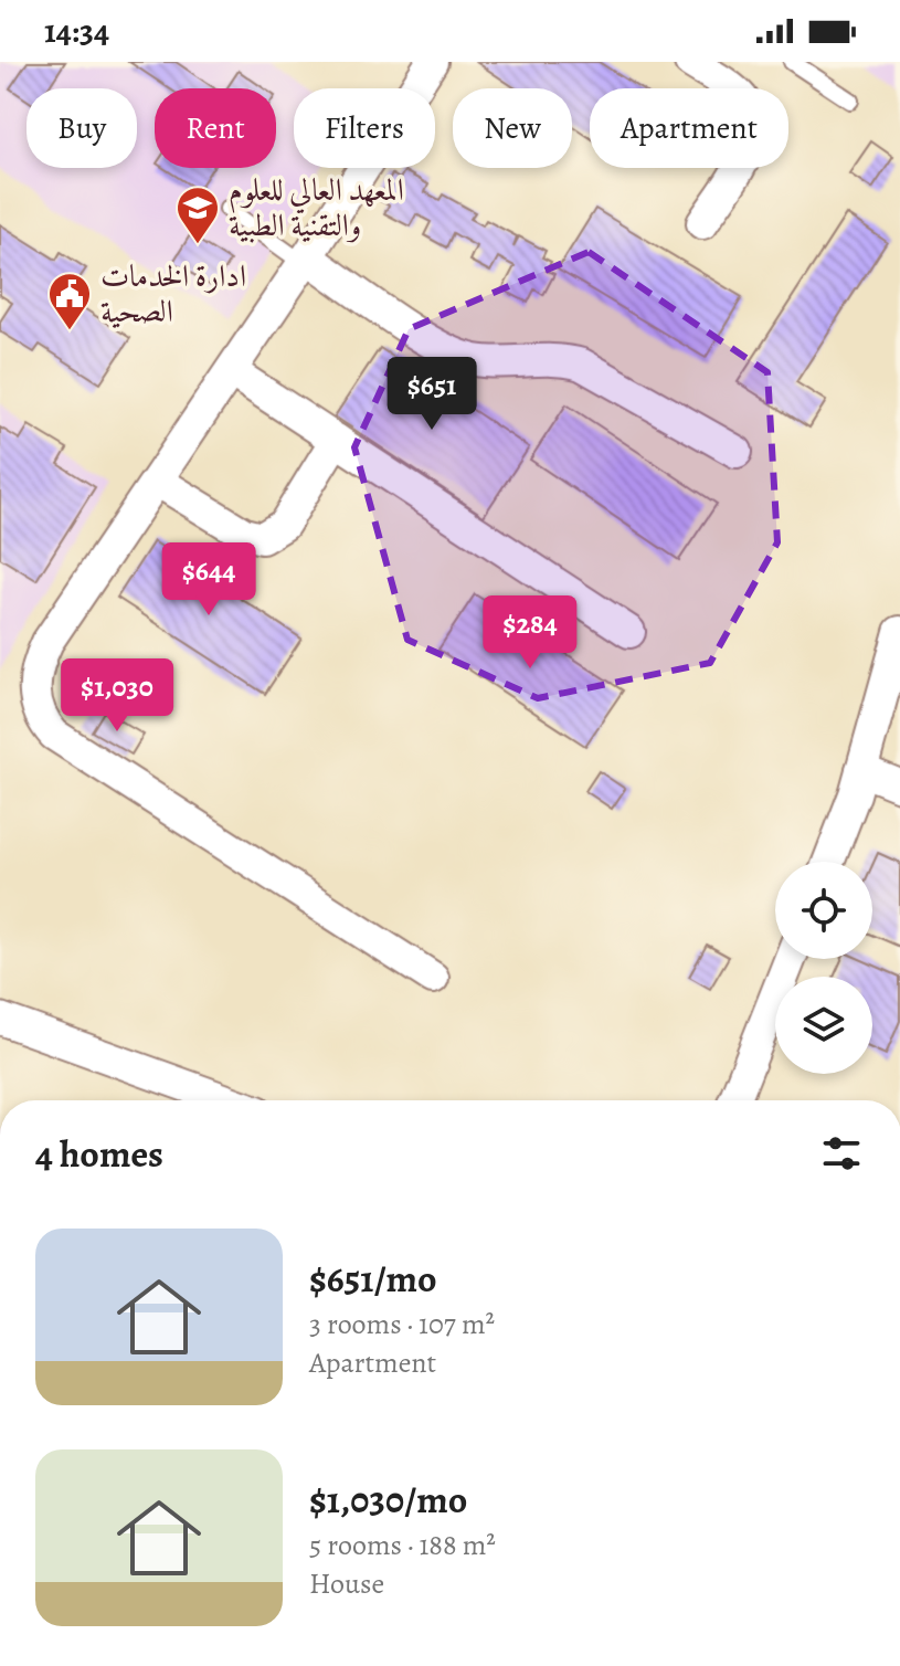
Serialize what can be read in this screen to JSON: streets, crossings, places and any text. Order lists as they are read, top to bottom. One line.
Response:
{"places":{"school or university":["المعهد العالي للعلوم والتقنية الطبية"],"public building":["ادارة الخدمات الصحية"]},"page":{"status":"14:34","chip":["Buy","Rent","Filters","New","Apartment"],"price":["$651","$644","$284","$1,030"],"heading":"4 homes","list":[{"name":"$651/mo","note":"3 rooms · 107 m² · Apartment"},{"name":"$1,030/mo","note":"5 rooms · 188 m² · House"}]}}
